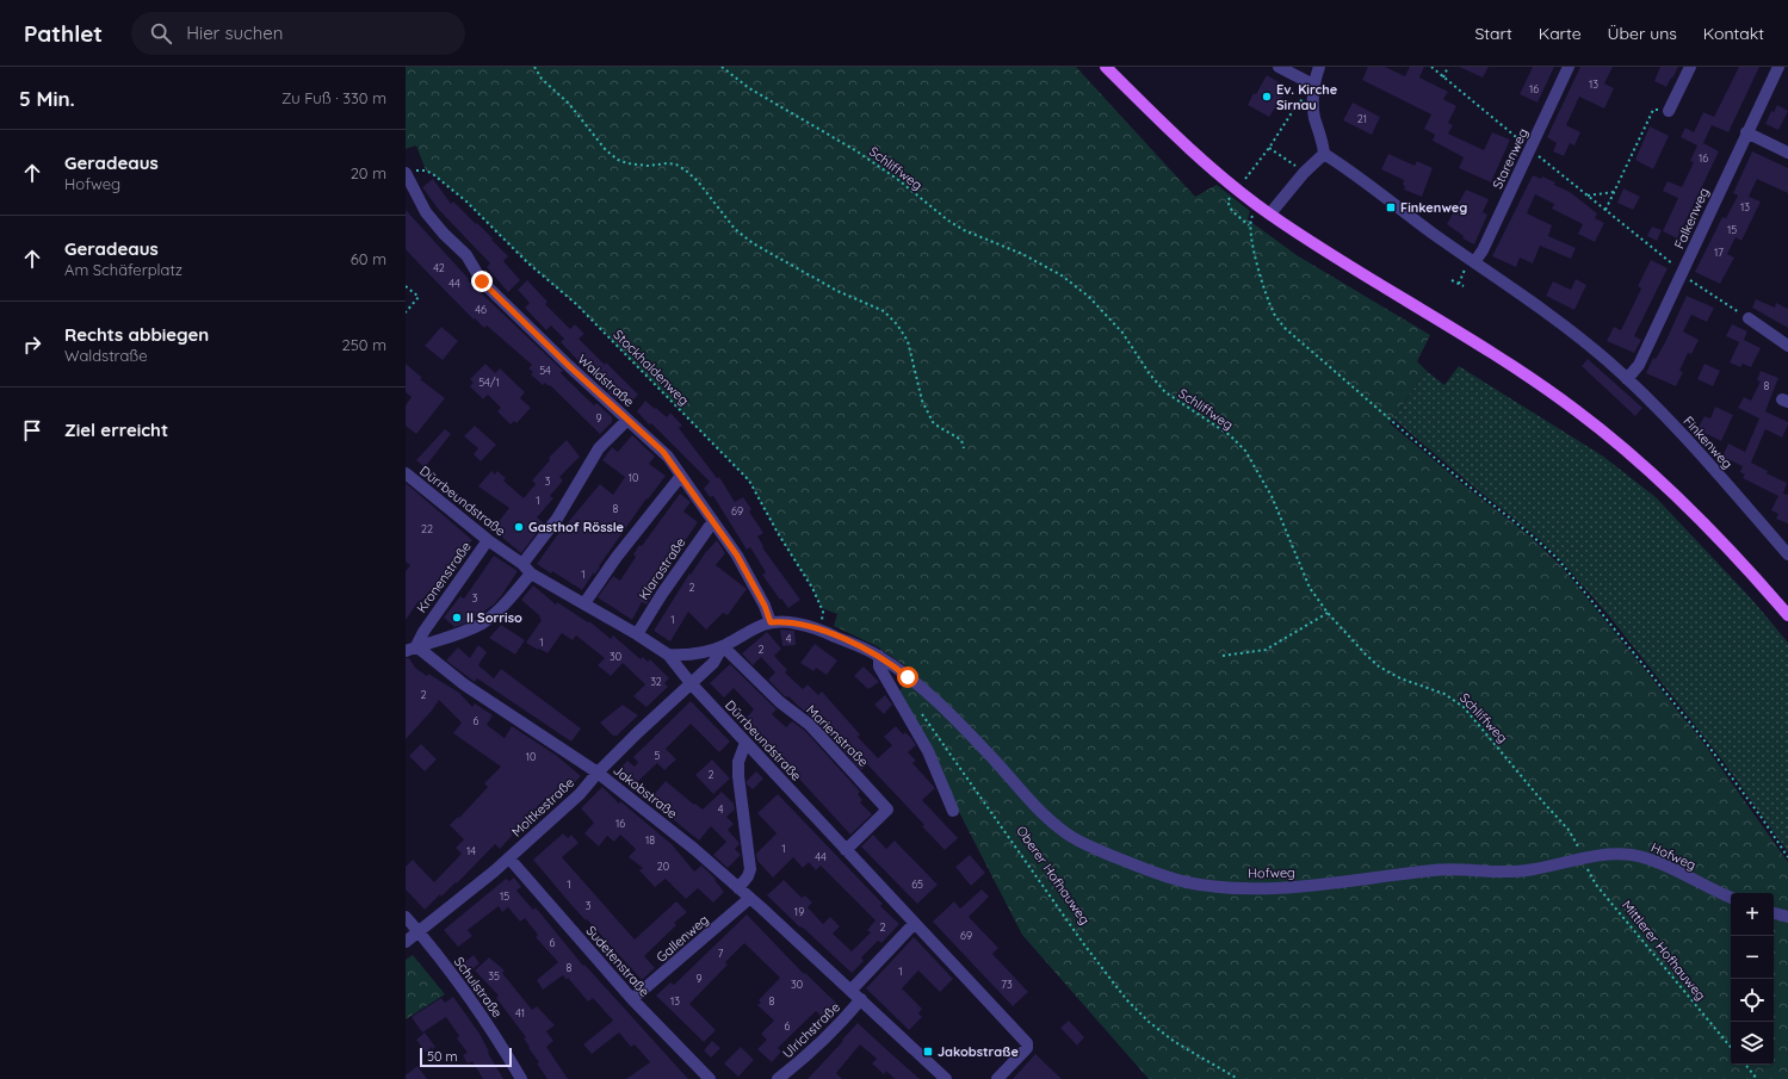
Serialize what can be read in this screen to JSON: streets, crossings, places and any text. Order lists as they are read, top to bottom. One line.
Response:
{"streets":{"street":["Starenweg","Falkenweg","Waldstraße","Finkenweg","Dürrbeundstraße","Klarastraße","Kronenstraße","Marienstraße","Jakobstraße","Moltkestraße","Hofweg","Gallenweg","Sudetenstraße","Schulstraße","Ulrichstraße"],"path":["Schliffweg","Stockhaldenweg","Oberer Hofhauweg","Mittlerer Hofhauweg"]},"crossings":[["Starenweg","Finkenweg"],["Schliffweg","Hofweg"],["Schliffweg","Mittlerer Hofhauweg"],["Falkenweg","Finkenweg"],["Stockhaldenweg","Waldstraße"],["Stockhaldenweg","Hofweg"],["Waldstraße","Klarastraße"],["Waldstraße","Hofweg"],["Dürrbeundstraße","Klarastraße"],["Dürrbeundstraße","Kronenstraße"],["Dürrbeundstraße","Marienstraße"],["Dürrbeundstraße","Moltkestraße"],["Kronenstraße","Jakobstraße"],["Marienstraße","Moltkestraße"],["Jakobstraße","Moltkestraße"],["Jakobstraße","Gallenweg"],["Jakobstraße","Ulrichstraße"],["Moltkestraße","Sudetenstraße"],["Moltkestraße","Schulstraße"],["Hofweg","Mittlerer Hofhauweg"],["Gallenweg","Sudetenstraße"]],"places":{"other":["Ev. Kirche Sirnau","Gasthof Rössle","Il Sorriso"],"transit":["Finkenweg","Jakobstraße"]},"house_numbers":["13","16","21","16","13","15","17","42","44","46","54","54/1","8","9","10","3","1","8","69","22","1","2","3","1","4","1","2","30","32","2","6","5","10","2","4","16","18","1","14","44","20","1","65","15","3","19","2","69","6","7","8","1","35","9","30","73","13","8","41","6"],"scale_bar":"50 m","page":{"header":"Pathlet","search":"Hier suchen","nav":["Start","Karte","Über uns","Kontakt"],"heading":["5 Min.","Zu Fuß · 330 m"],"list":[["Geradeaus","Hofweg","20 m"],["Geradeaus","Am Schäferplatz","60 m"],["Rechts abbiegen","Waldstraße","250 m"],"Ziel erreicht"],"map_buttons":["+","−"],"scale":"50 m"}}
